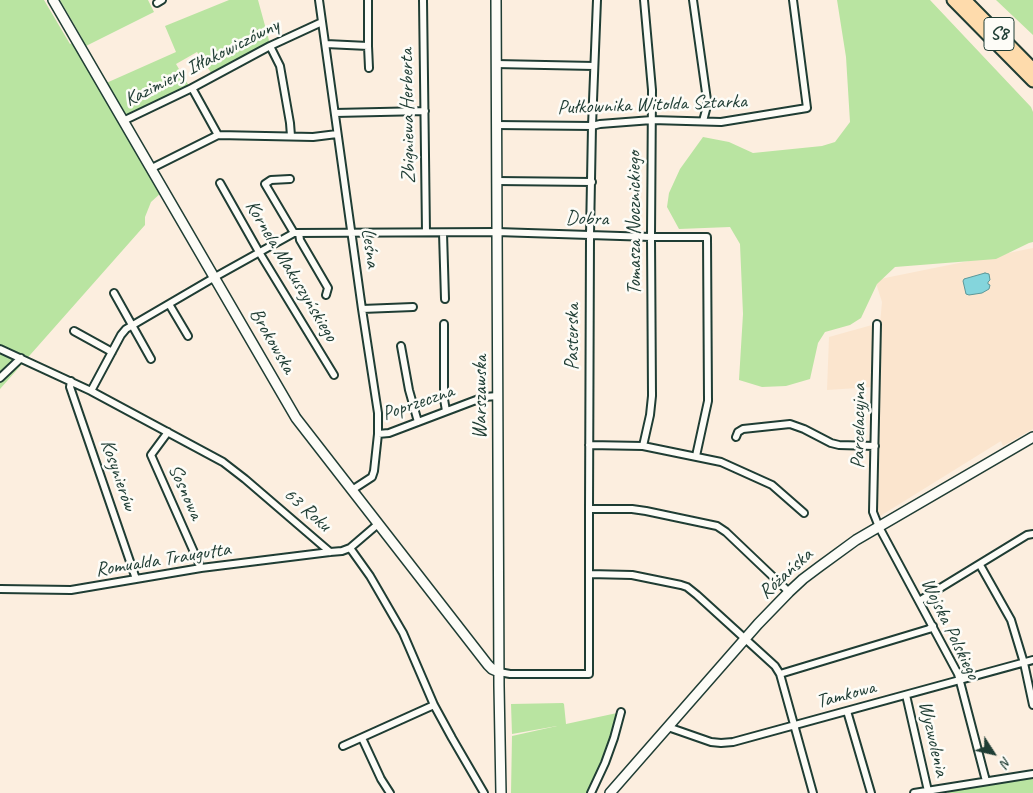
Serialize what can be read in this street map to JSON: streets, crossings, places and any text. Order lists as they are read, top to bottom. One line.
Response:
{"streets":{"highway":["S8"],"street":["Kazimiery Iłłakowiczówny","Pułkownika Witolda Sztarka","Zbigniewa Herberta","Dobra","Tomasza Nocznickiego","Leśna","Kornela Makuszyńskiego","Pasterska","Brokowska","Warszawska","Poprzeczna","Parcelacyjna","Kosynierów","Sosnowa","63 Roku","Romualda Traugutta","Różańska","Wojska Polskiego","Tamkowa","Wyzwolenia"]},"crossings":[["Kazimiery Iłłakowiczówny","Leśna"],["Kazimiery Iłłakowiczówny","Brokowska"],["Pułkownika Witolda Sztarka","Tomasza Nocznickiego"],["Pułkownika Witolda Sztarka","Pasterska"],["Pułkownika Witolda Sztarka","Warszawska"],["Zbigniewa Herberta","Dobra"],["Dobra","Tomasza Nocznickiego"],["Dobra","Leśna"],["Dobra","Pasterska"],["Dobra","Warszawska"],["Leśna","Brokowska"],["Leśna","Poprzeczna"],["Pasterska","Brokowska"],["Pasterska","Warszawska"],["Brokowska","Warszawska"],["Warszawska","Poprzeczna"],["Parcelacyjna","Różańska"],["Parcelacyjna","Wojska Polskiego"],["Kosynierów","63 Roku"],["Kosynierów","Romualda Traugutta"],["Sosnowa","63 Roku"],["Sosnowa","Romualda Traugutta"],["63 Roku","Romualda Traugutta"],["Różańska","Wojska Polskiego"],["Różańska","Tamkowa"],["Wojska Polskiego","Tamkowa"],["Tamkowa","Wyzwolenia"]],"north":"bottom right"}
